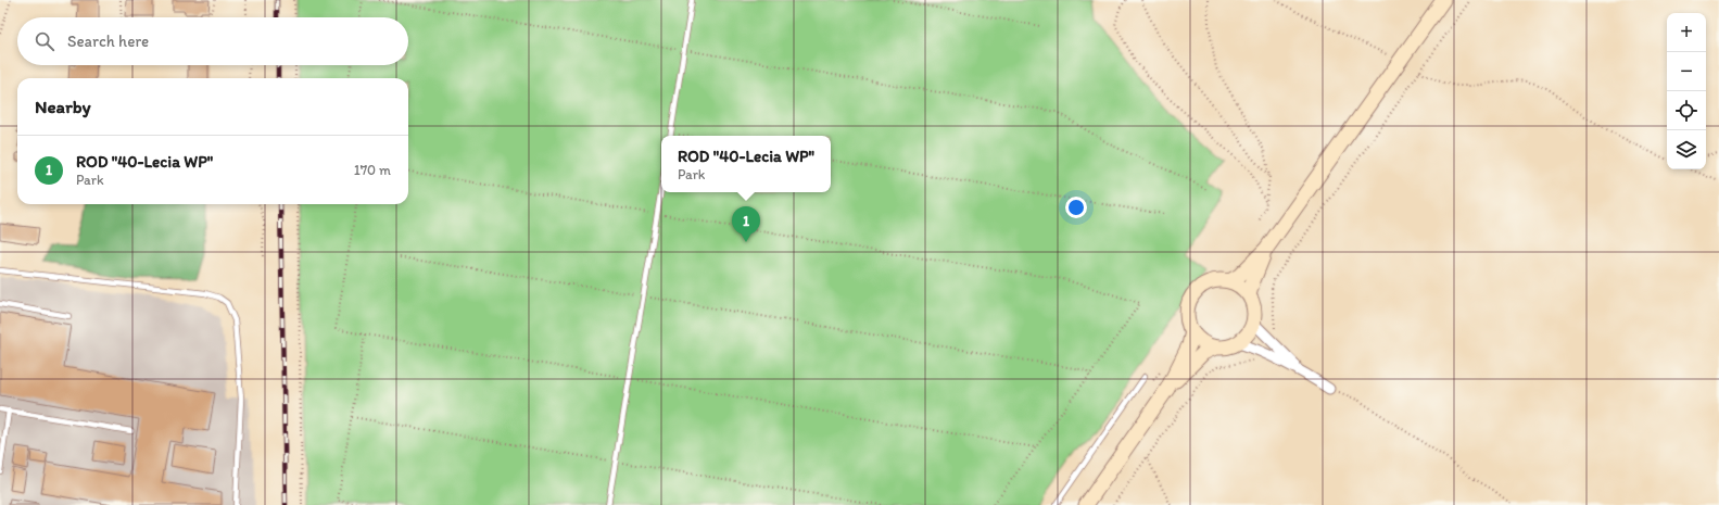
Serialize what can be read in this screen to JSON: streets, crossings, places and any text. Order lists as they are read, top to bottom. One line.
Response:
{"page":{"map_buttons":["+","−"],"search":"Search here","heading":"Nearby","list":[{"mark":"1","name":"ROD \"40-Lecia WP\"","note":"Park","value":"170 m"}],"popup":["ROD \"40-Lecia WP\"","Park"],"pins":"1"}}
